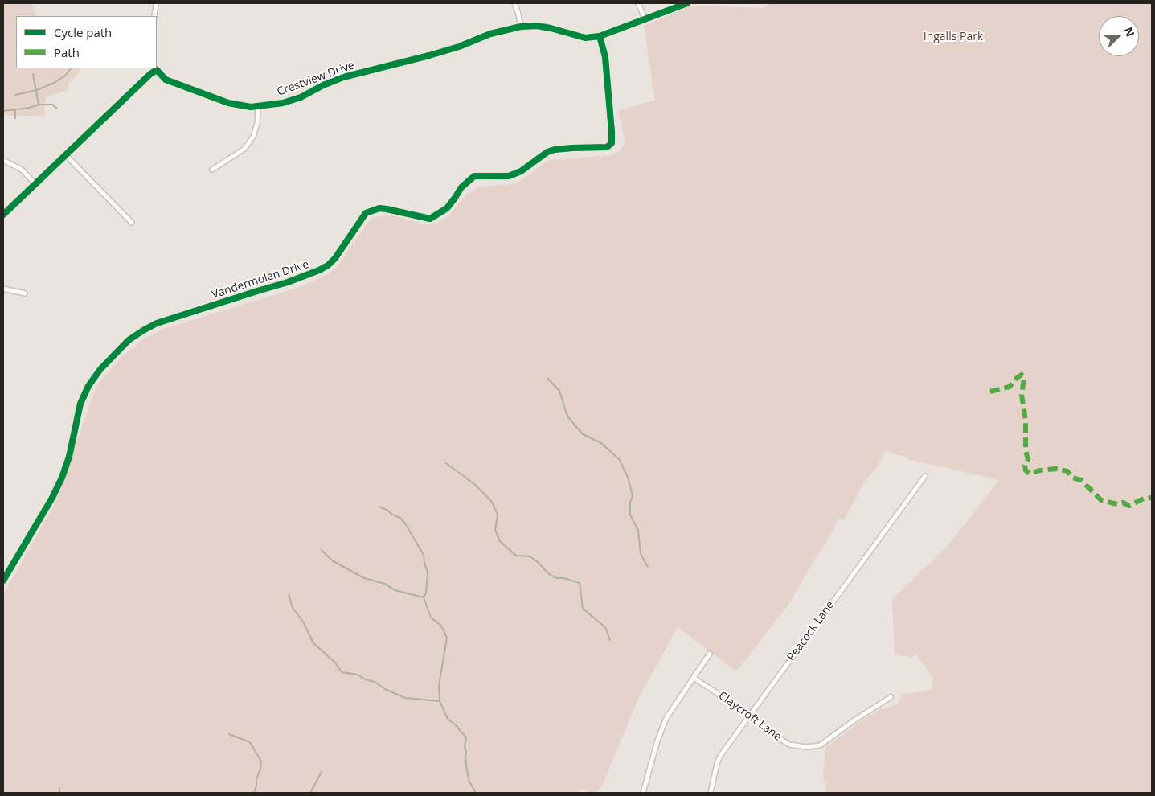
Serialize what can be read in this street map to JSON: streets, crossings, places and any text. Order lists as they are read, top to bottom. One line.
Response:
{"streets":{"street":["Crestview Drive","Vandermolen Drive","Peacock Lane","Claycroft Lane"]},"crossings":[["Crestview Drive","Vandermolen Drive"],["Peacock Lane","Claycroft Lane"]],"parks":["Ingalls Park"],"legend":["Cycle path","Path"],"north":"right"}
